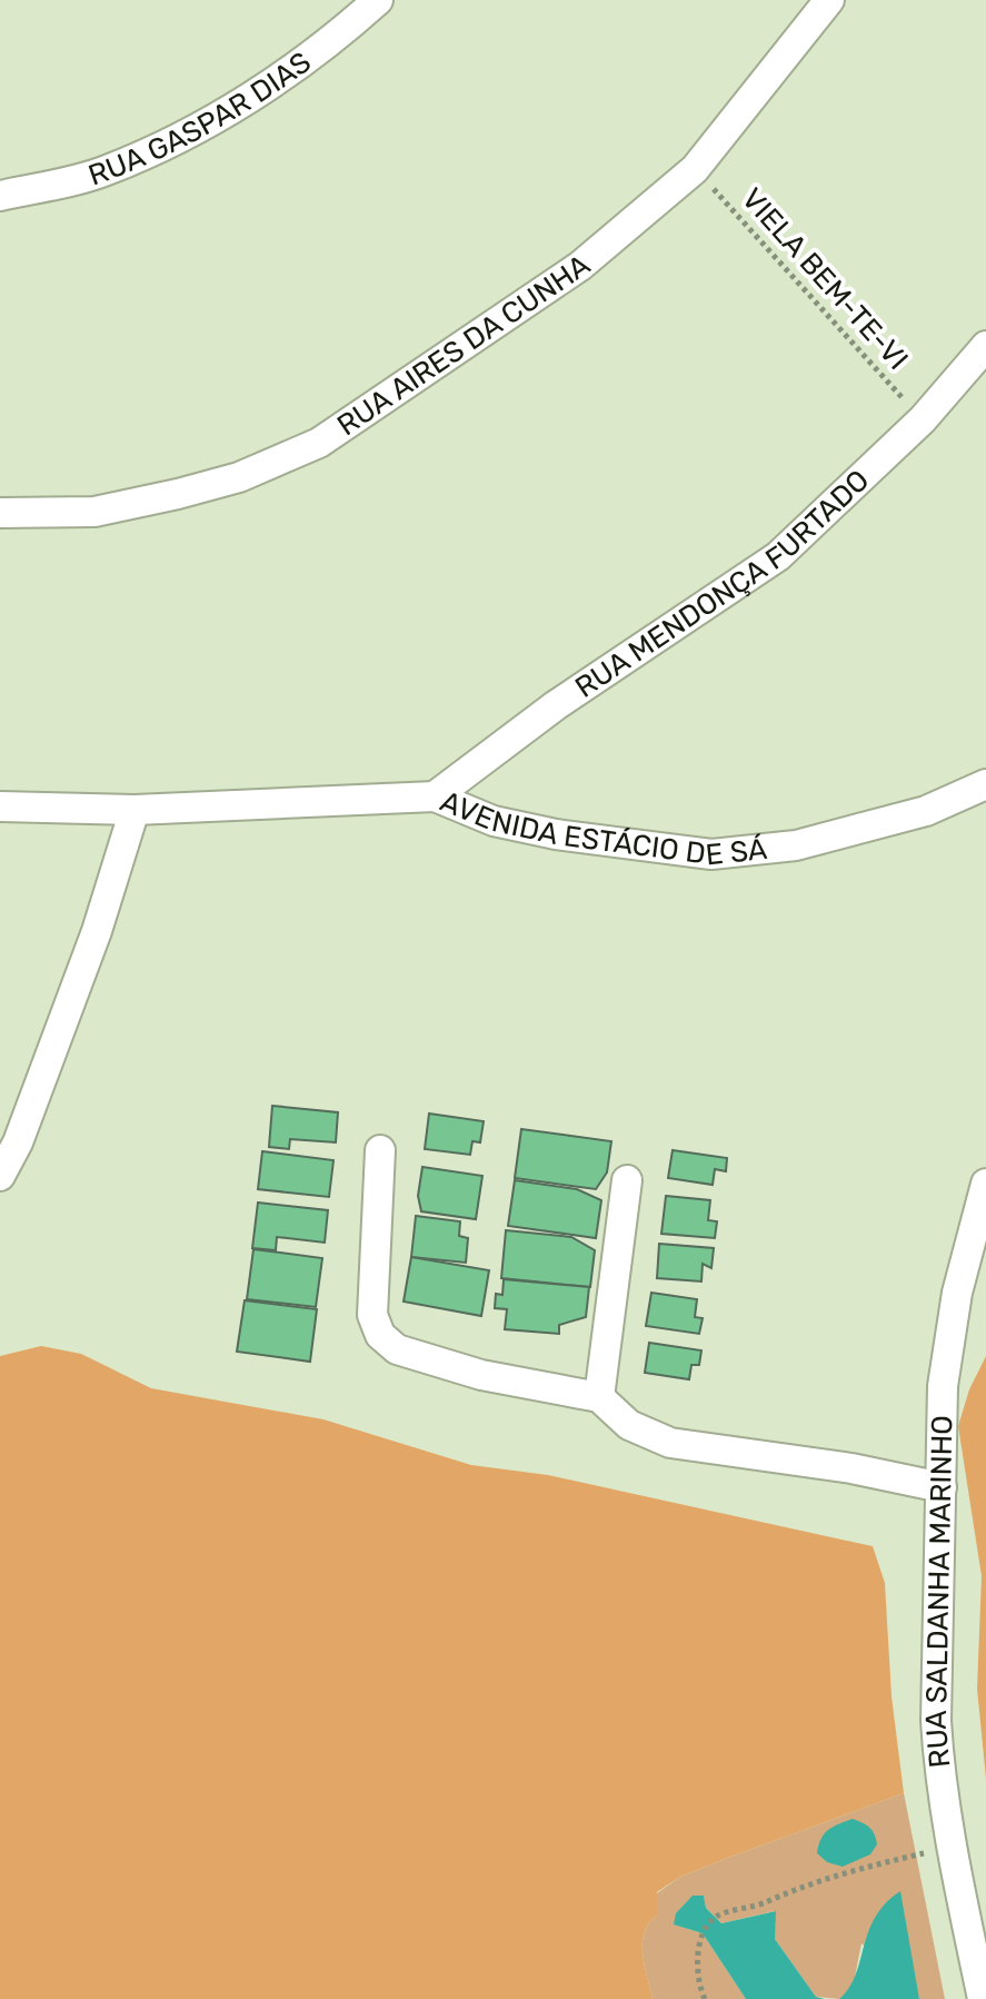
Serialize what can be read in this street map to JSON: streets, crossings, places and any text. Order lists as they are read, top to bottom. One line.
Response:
{"streets":{"street":["RUA GASPAR DIAS","RUA AIRES DA CUNHA","RUA MENDONÇA FURTADO","AVENIDA ESTÁCIO DE SÁ","RUA SALDANHA MARINHO"],"path":["VIELA BEM-TE-VI"]},"crossings":[["VIELA BEM-TE-VI","RUA AIRES DA CUNHA"],["VIELA BEM-TE-VI","RUA MENDONÇA FURTADO"],["RUA MENDONÇA FURTADO","AVENIDA ESTÁCIO DE SÁ"]]}
